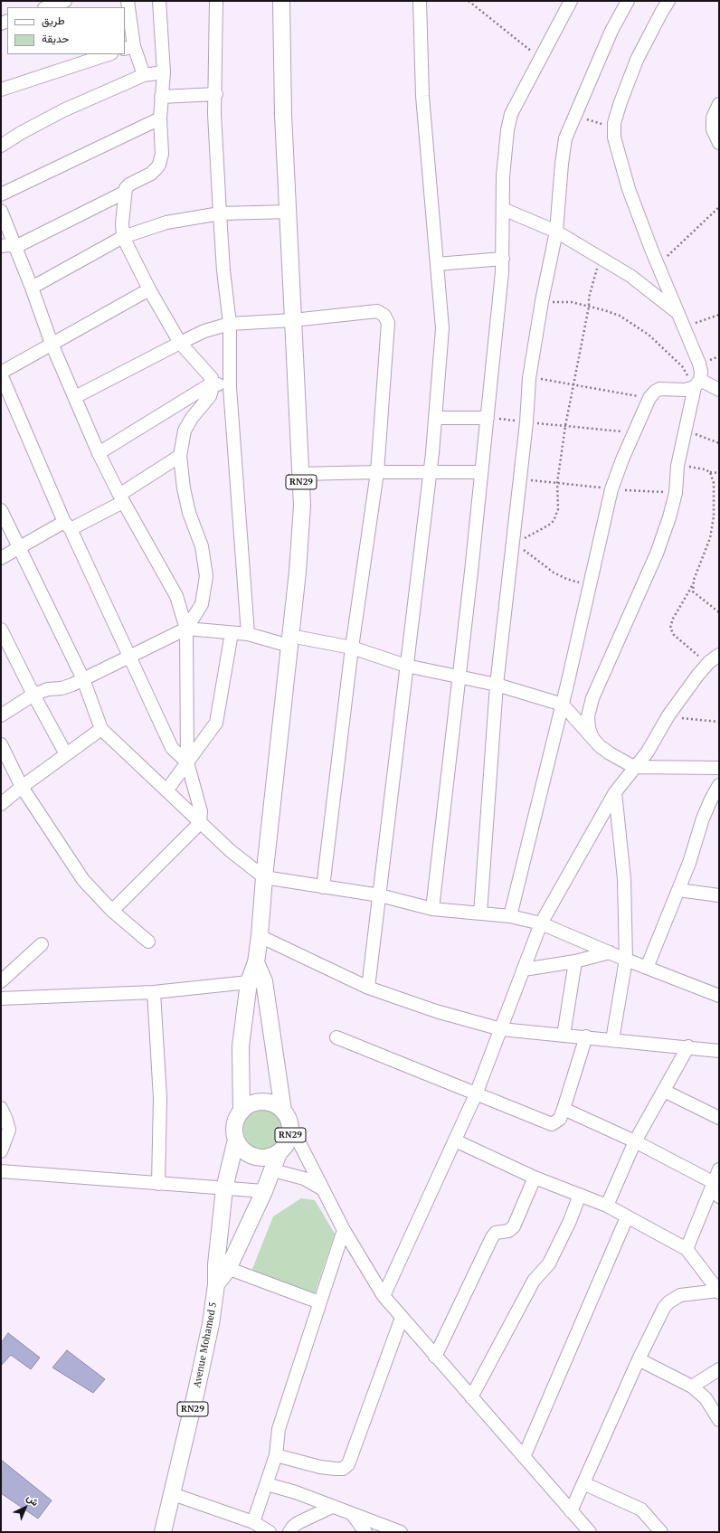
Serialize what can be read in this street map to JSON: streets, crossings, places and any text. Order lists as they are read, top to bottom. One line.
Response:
{"streets":{"main road":["RN29","Avenue Mohamed 5"]},"crossings":[["RN29","Avenue Mohamed 5"]],"legend":["طريق","حديقة"],"north":"top right"}
